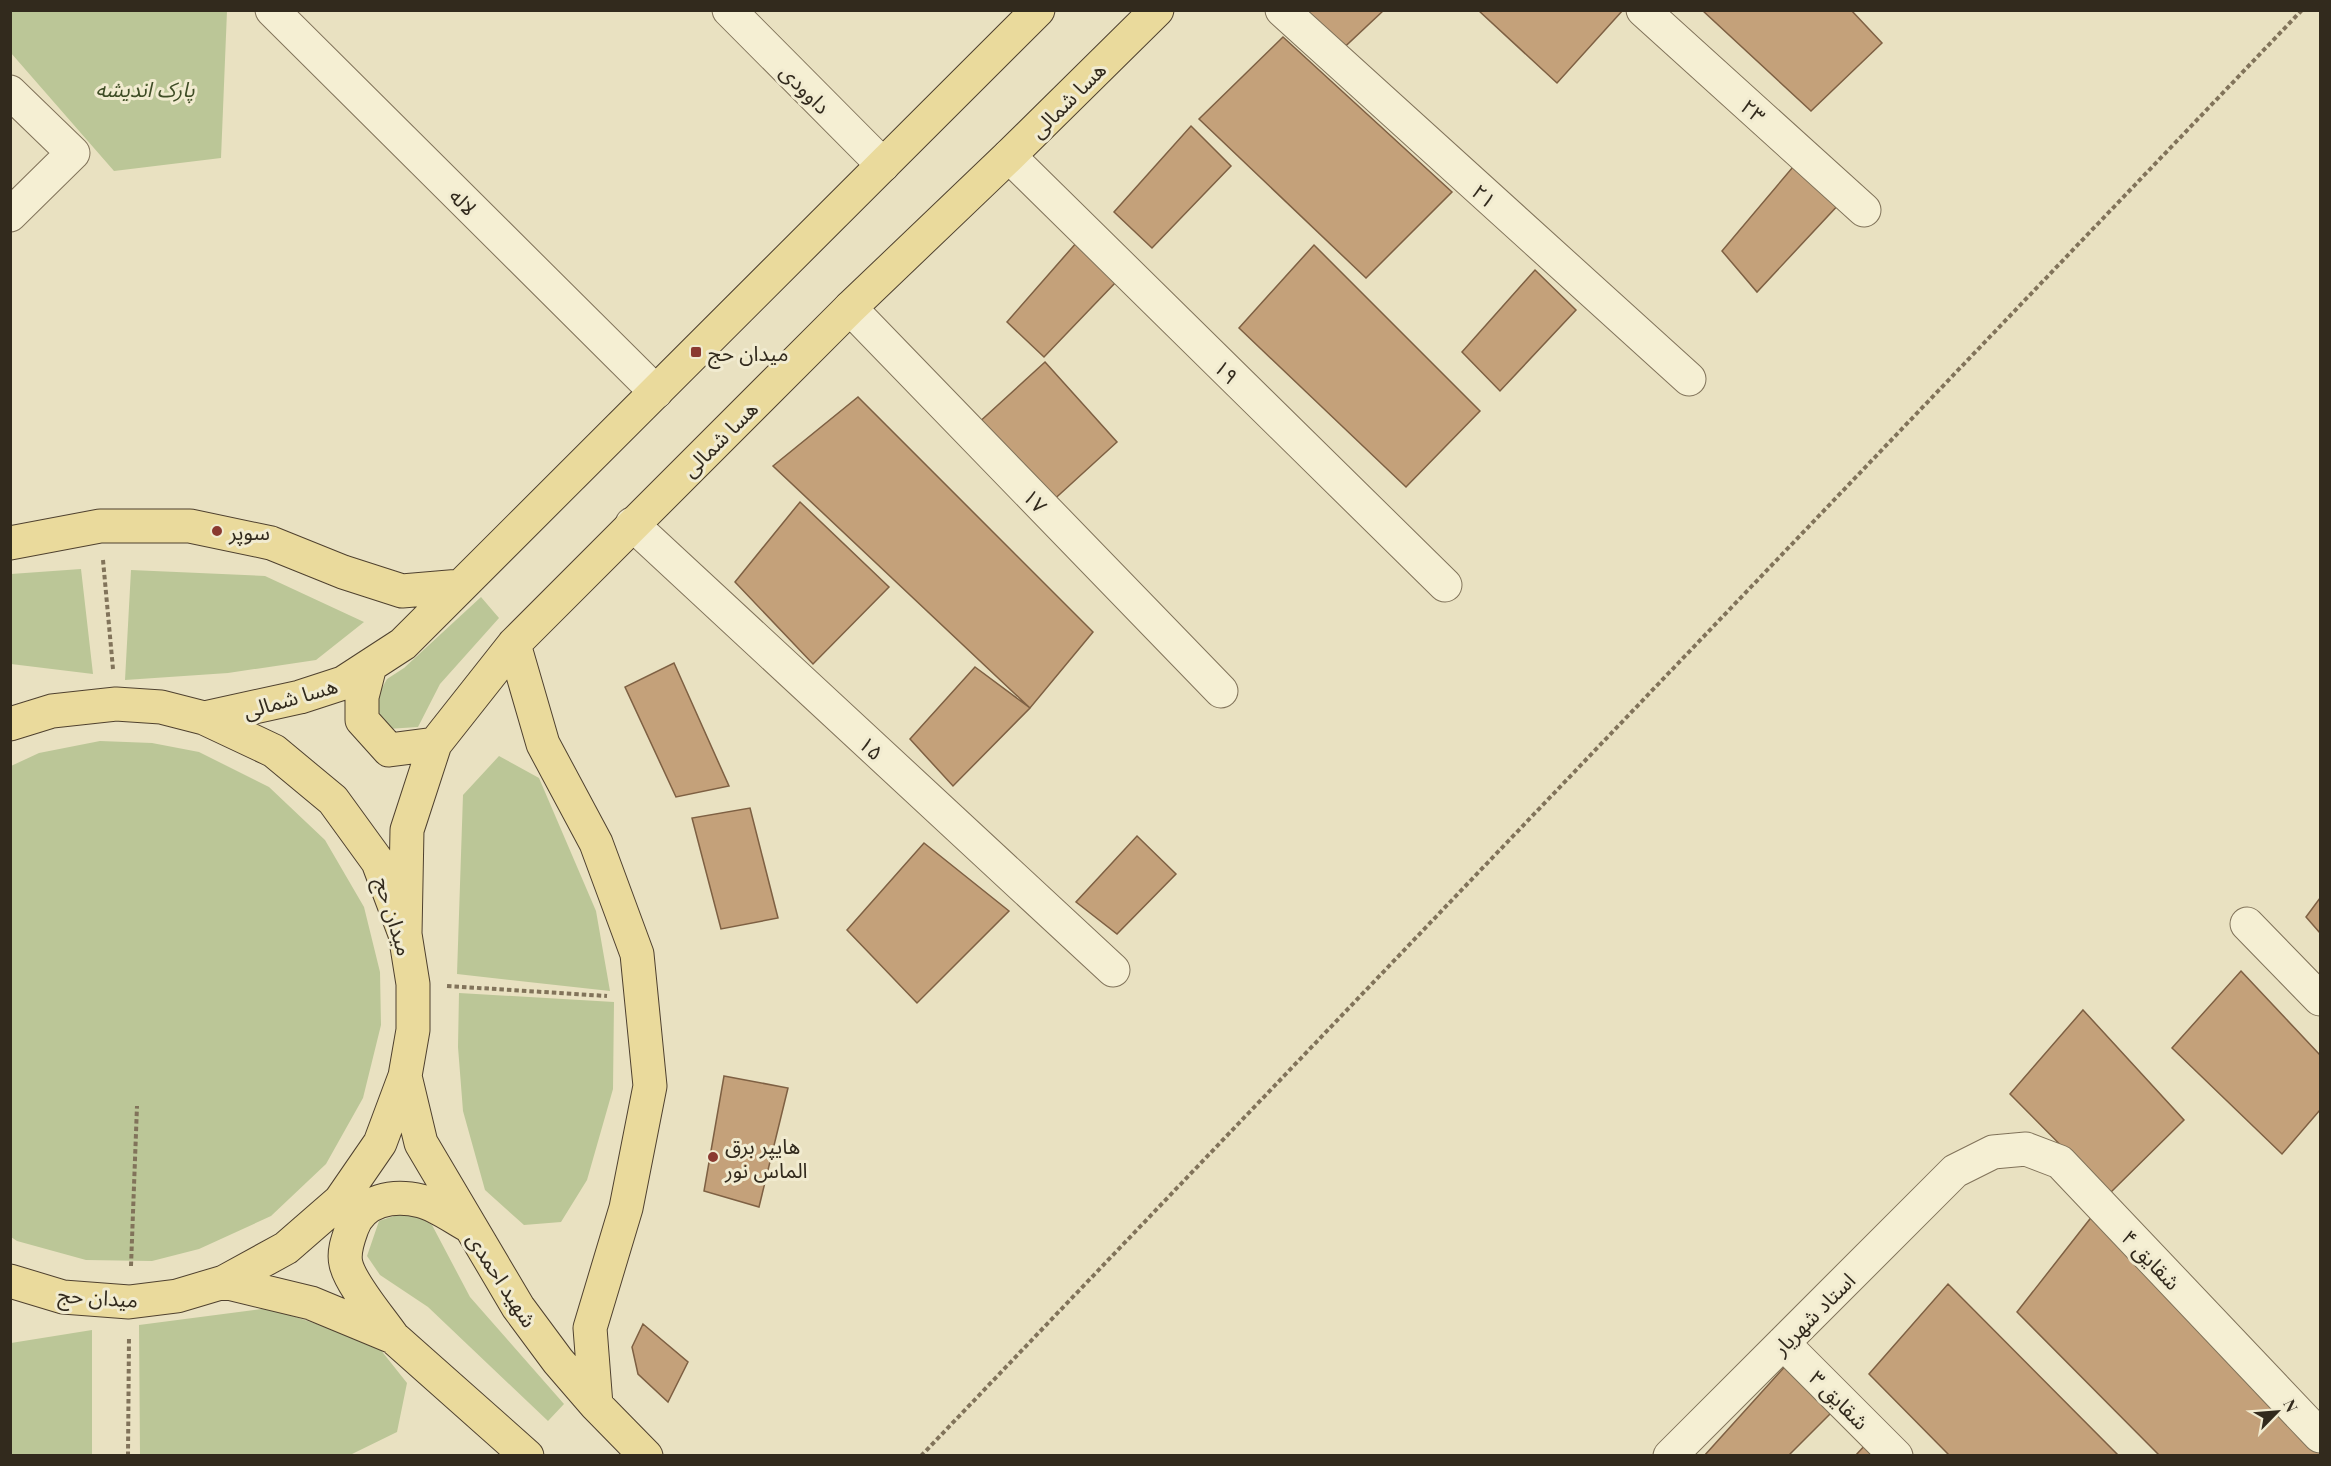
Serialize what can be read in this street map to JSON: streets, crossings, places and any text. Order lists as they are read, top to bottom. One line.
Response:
{"streets":{"main road":["هسا شمالی","میدان حج","شهید احمدی"],"street":["داوودی","۲۳","۲۱","لاله","۱۹","۱۷","۱۵","شقایق ۴","استاد شهریار","شقایق ۳"]},"crossings":[["داوودی","هسا شمالی"],["هسا شمالی","لاله"],["هسا شمالی","۱۹"],["هسا شمالی","۱۷"],["هسا شمالی","۱۵"],["هسا شمالی","میدان حج"],["میدان حج","شهید احمدی"],["شقایق ۴","استاد شهریار"],["استاد شهریار","شقایق ۳"]],"parks":["پارک اندیشه"],"places":{"transit":["میدان حج"],"other":["سوپر","هایپر برق الماس نور"]},"north":"top right"}
